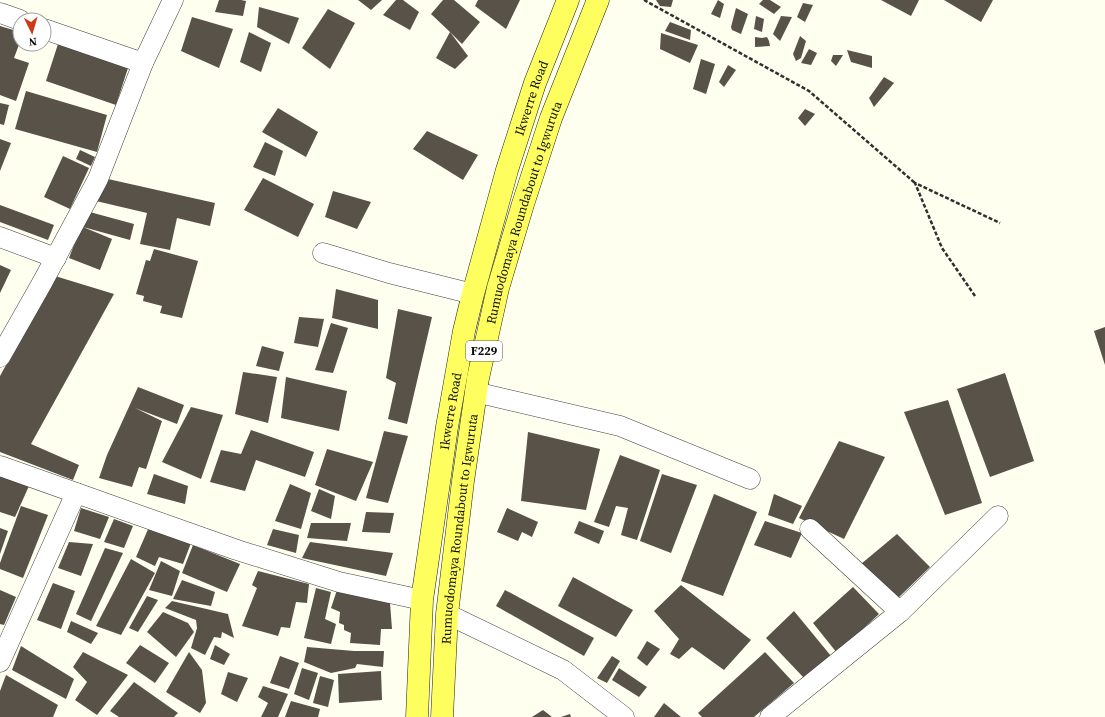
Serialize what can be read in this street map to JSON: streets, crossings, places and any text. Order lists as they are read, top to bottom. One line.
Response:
{"streets":{"main road":["Ikwerre Road","Rumuodomaya Roundabout to Igwuruta","F229"]},"north":"bottom"}
